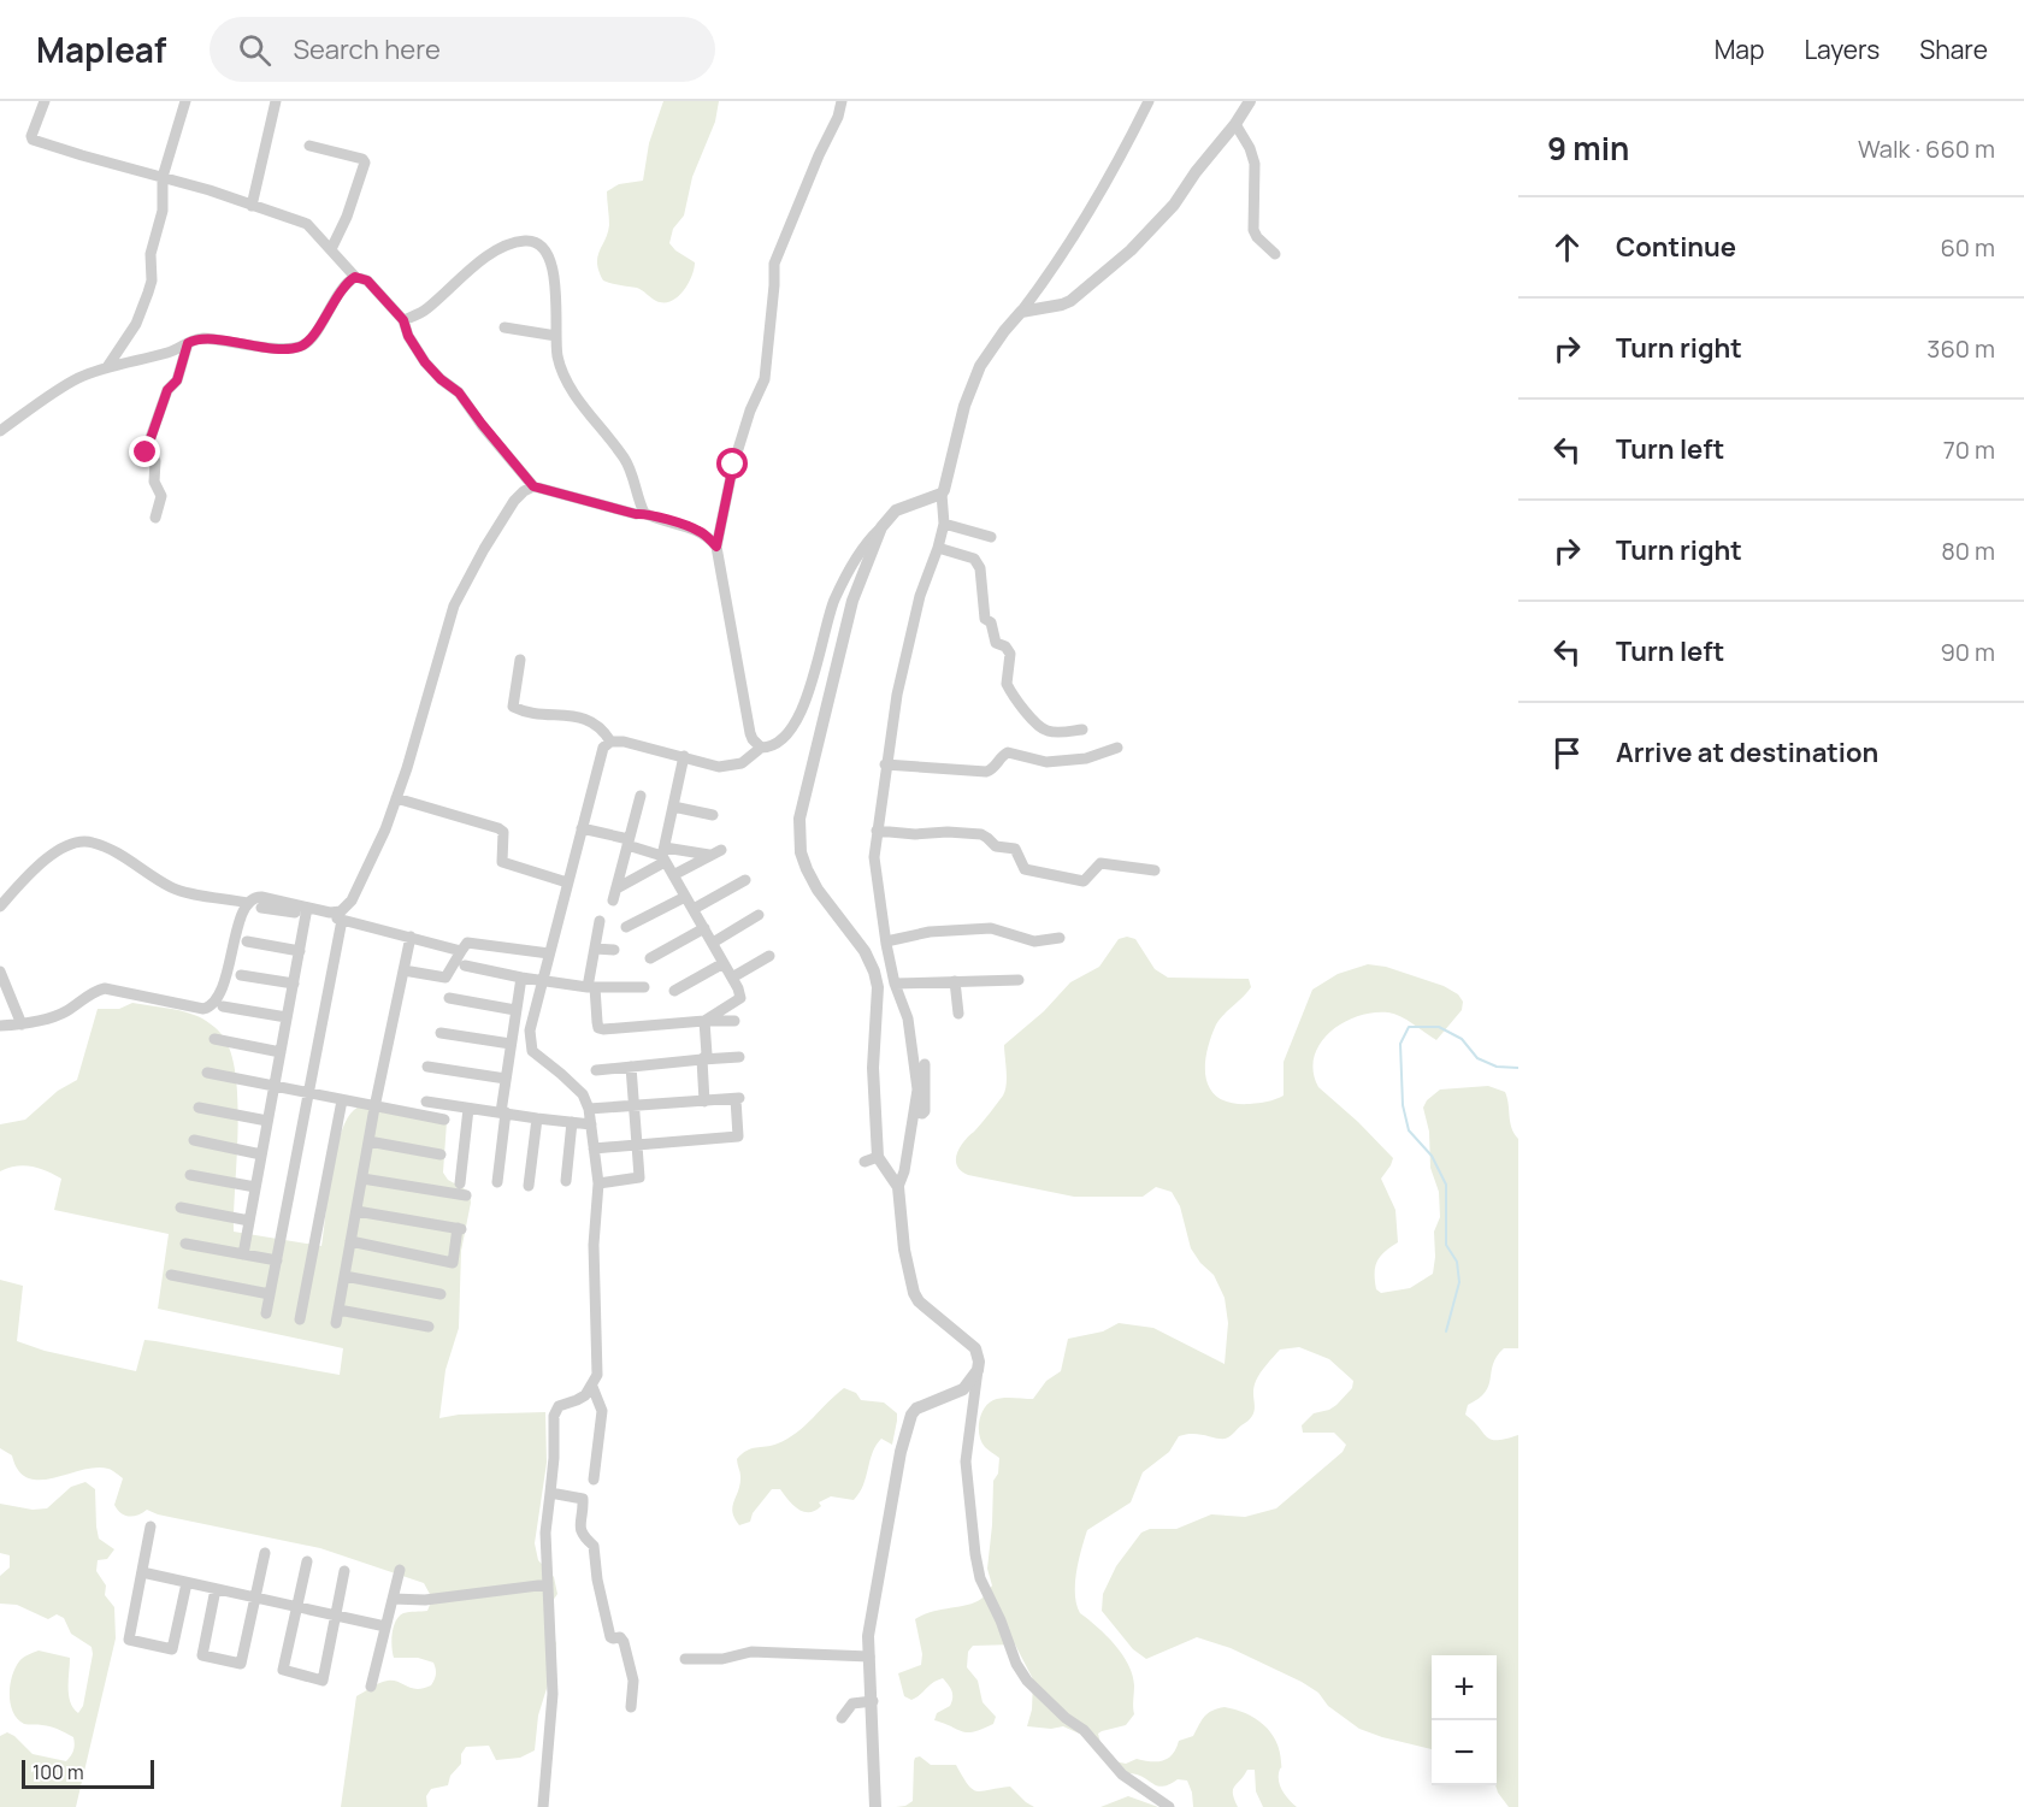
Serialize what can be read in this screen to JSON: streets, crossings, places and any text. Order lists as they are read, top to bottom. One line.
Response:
{"scale_bar":"100 m","page":{"header":"Mapleaf","search":"Search here","nav":["Map","Layers","Share"],"heading":["9 min","Walk · 660 m"],"list":[["Continue","60 m"],["Turn right","360 m"],["Turn left","70 m"],["Turn right","80 m"],["Turn left","90 m"],"Arrive at destination"],"map_buttons":["+","−"],"scale":"100 m"}}
